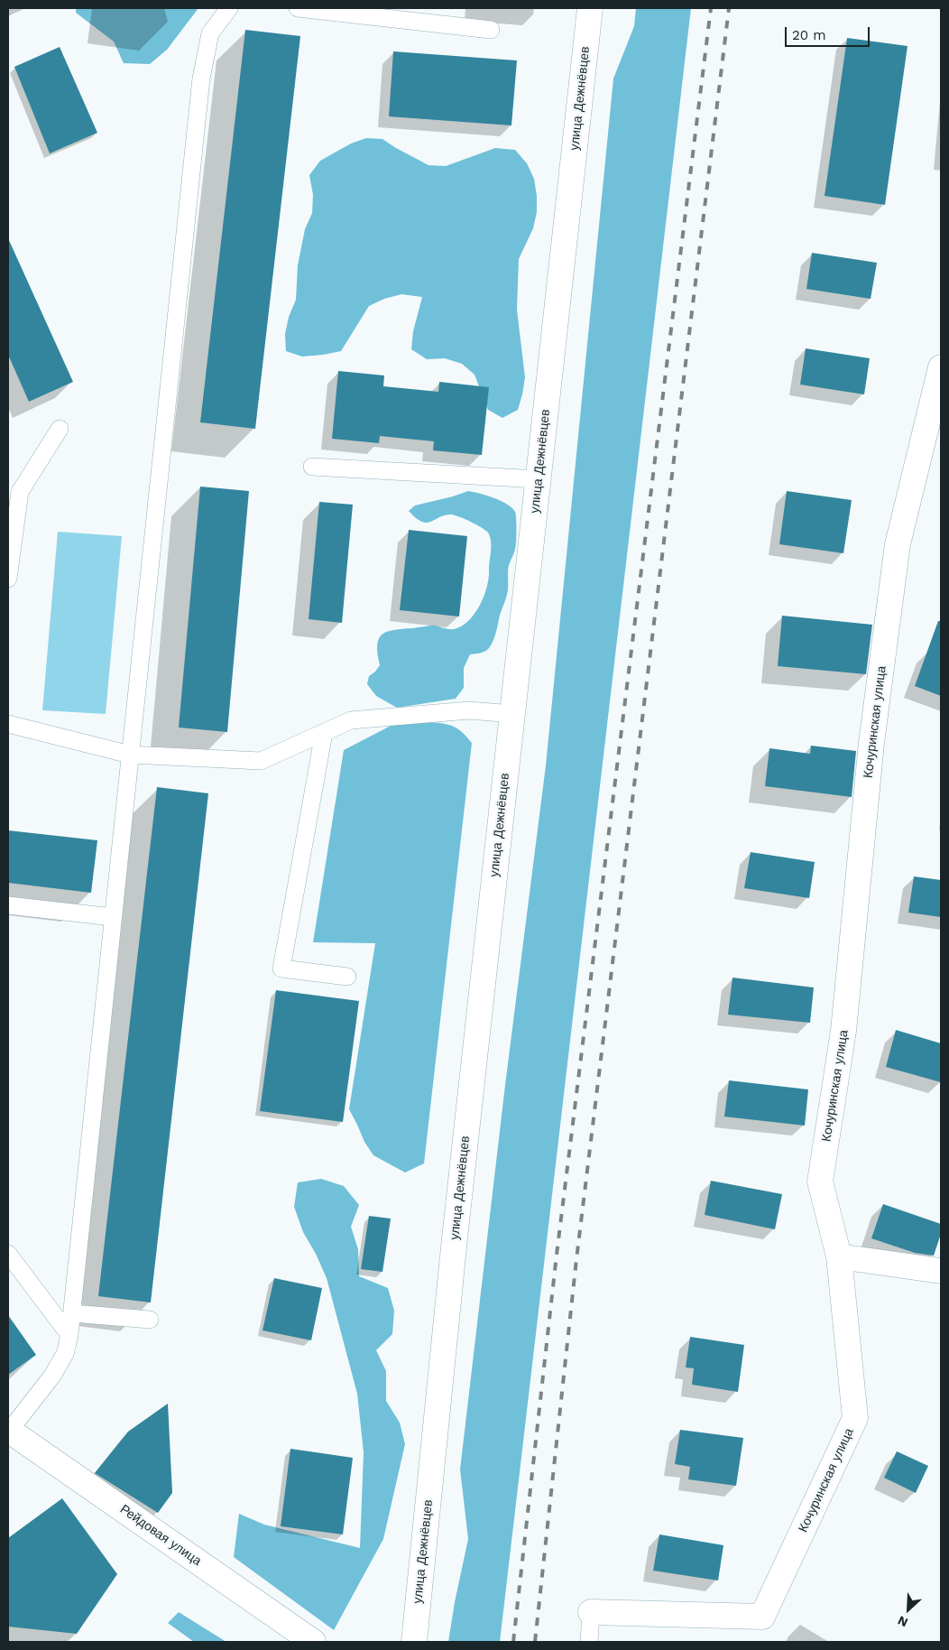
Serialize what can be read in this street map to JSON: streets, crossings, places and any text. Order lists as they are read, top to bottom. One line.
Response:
{"streets":{"street":["улица Дежнёвцев","Кочуринская улица","Рейдовая улица"]},"scale_bar":"20 m","north":"bottom left"}
